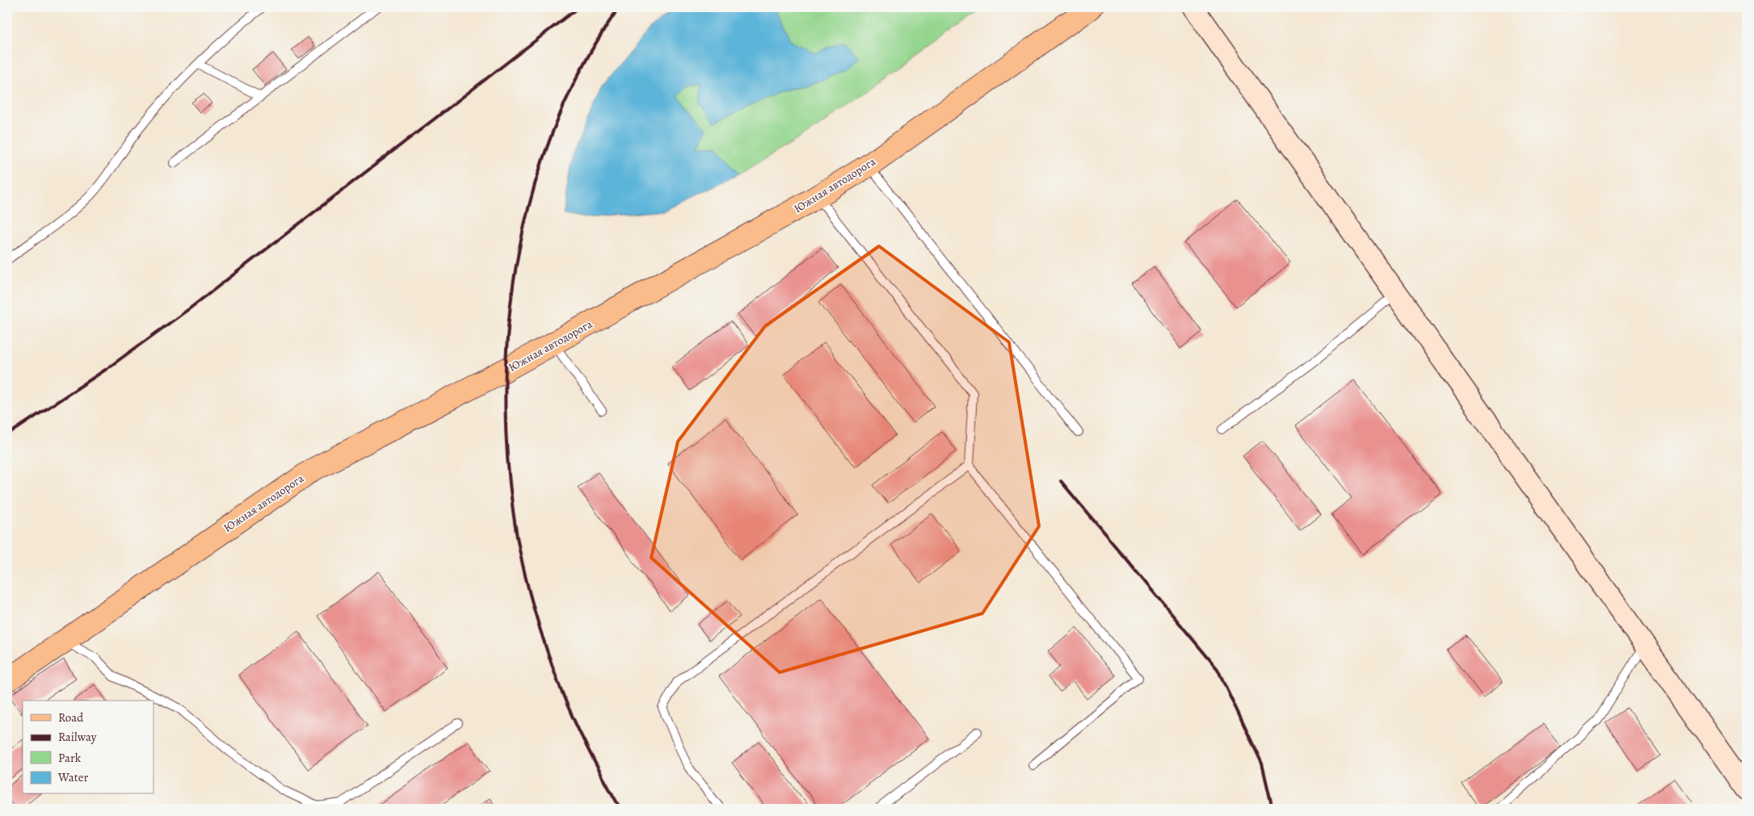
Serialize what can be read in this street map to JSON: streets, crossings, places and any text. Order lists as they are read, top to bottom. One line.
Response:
{"streets":{"main road":["Южная автодорога"]},"legend":["Road","Railway","Park","Water"]}
